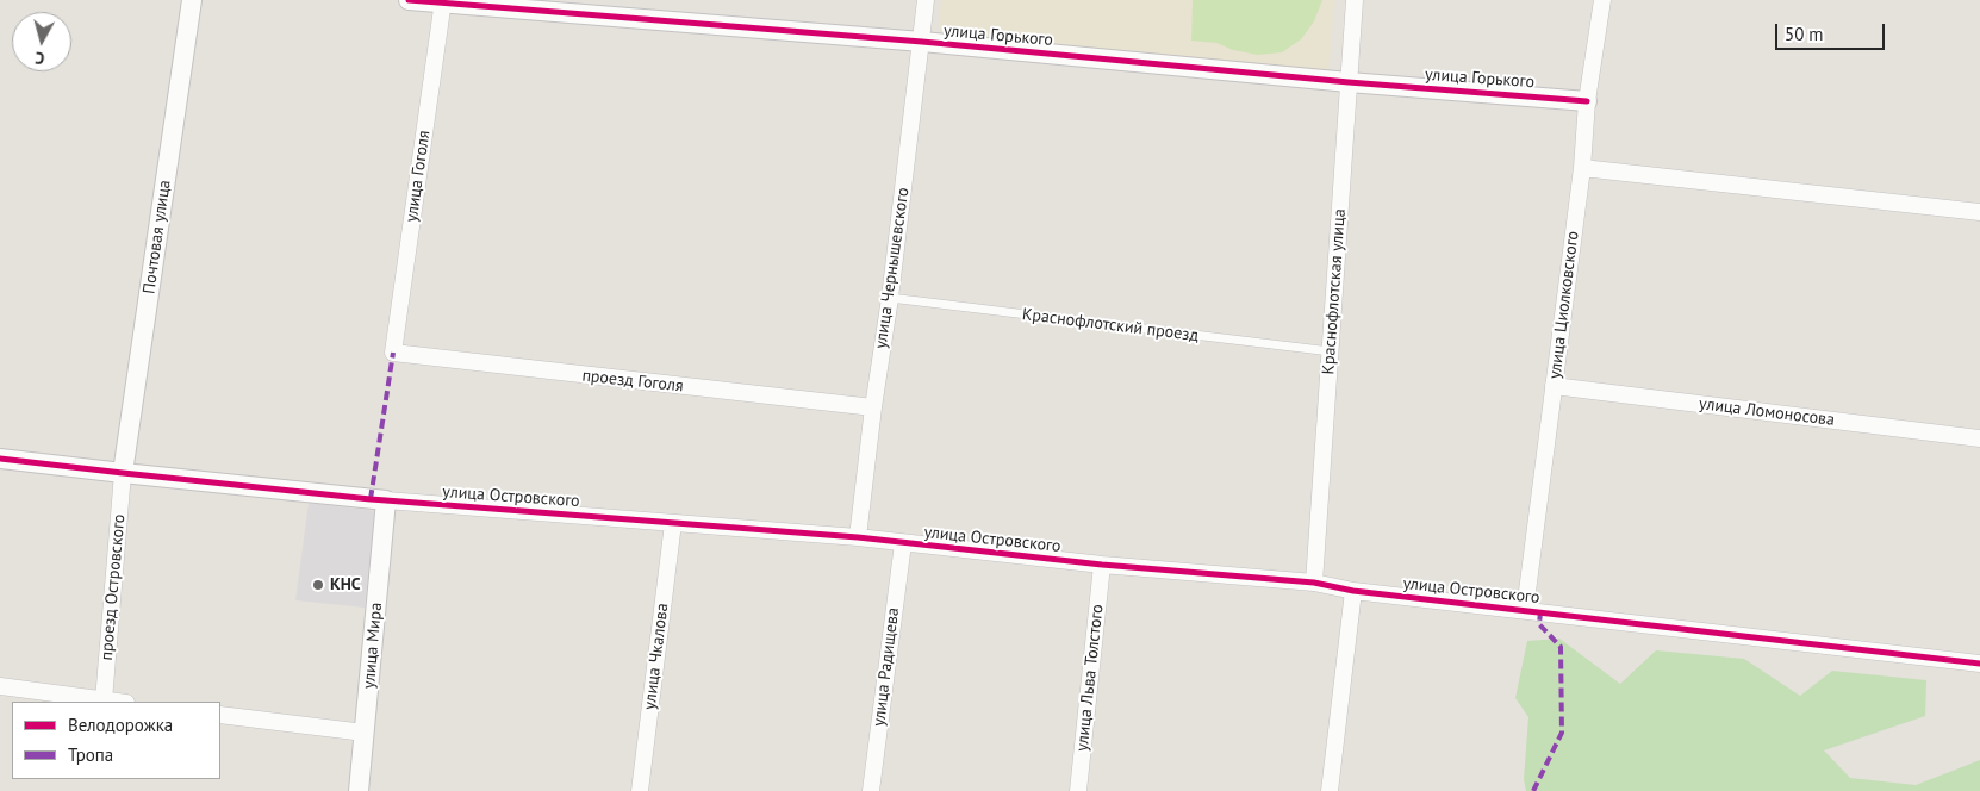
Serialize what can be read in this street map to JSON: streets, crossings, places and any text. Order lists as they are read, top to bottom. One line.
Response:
{"streets":{"street":["улица Горького","улица Гоголя","Почтовая улица","улица Чернышевского","Краснофлотская улица","улица Циолковского","проезд Гоголя","улица Ломоносова","улица Островского","проезд Островского","улица Мира","улица Чкалова","улица Радищева","улица Льва Толстого"],"lane":["Краснофлотский проезд"]},"crossings":[["улица Горького","улица Гоголя"],["улица Горького","улица Чернышевского"],["улица Горького","Краснофлотская улица"],["улица Горького","улица Циолковского"],["улица Гоголя","проезд Гоголя"],["Почтовая улица","улица Островского"],["Почтовая улица","проезд Островского"],["улица Чернышевского","Краснофлотский проезд"],["улица Чернышевского","проезд Гоголя"],["улица Чернышевского","улица Островского"],["Краснофлотская улица","Краснофлотский проезд"],["Краснофлотская улица","улица Островского"],["улица Циолковского","улица Ломоносова"],["улица Циолковского","улица Островского"],["улица Островского","проезд Островского"],["улица Островского","улица Мира"],["улица Островского","улица Чкалова"],["улица Островского","улица Радищева"],["улица Островского","улица Льва Толстого"]],"places":["КНС"],"legend":["Велодорожка","Тропа"],"scale_bar":"50 m","north":"bottom"}
